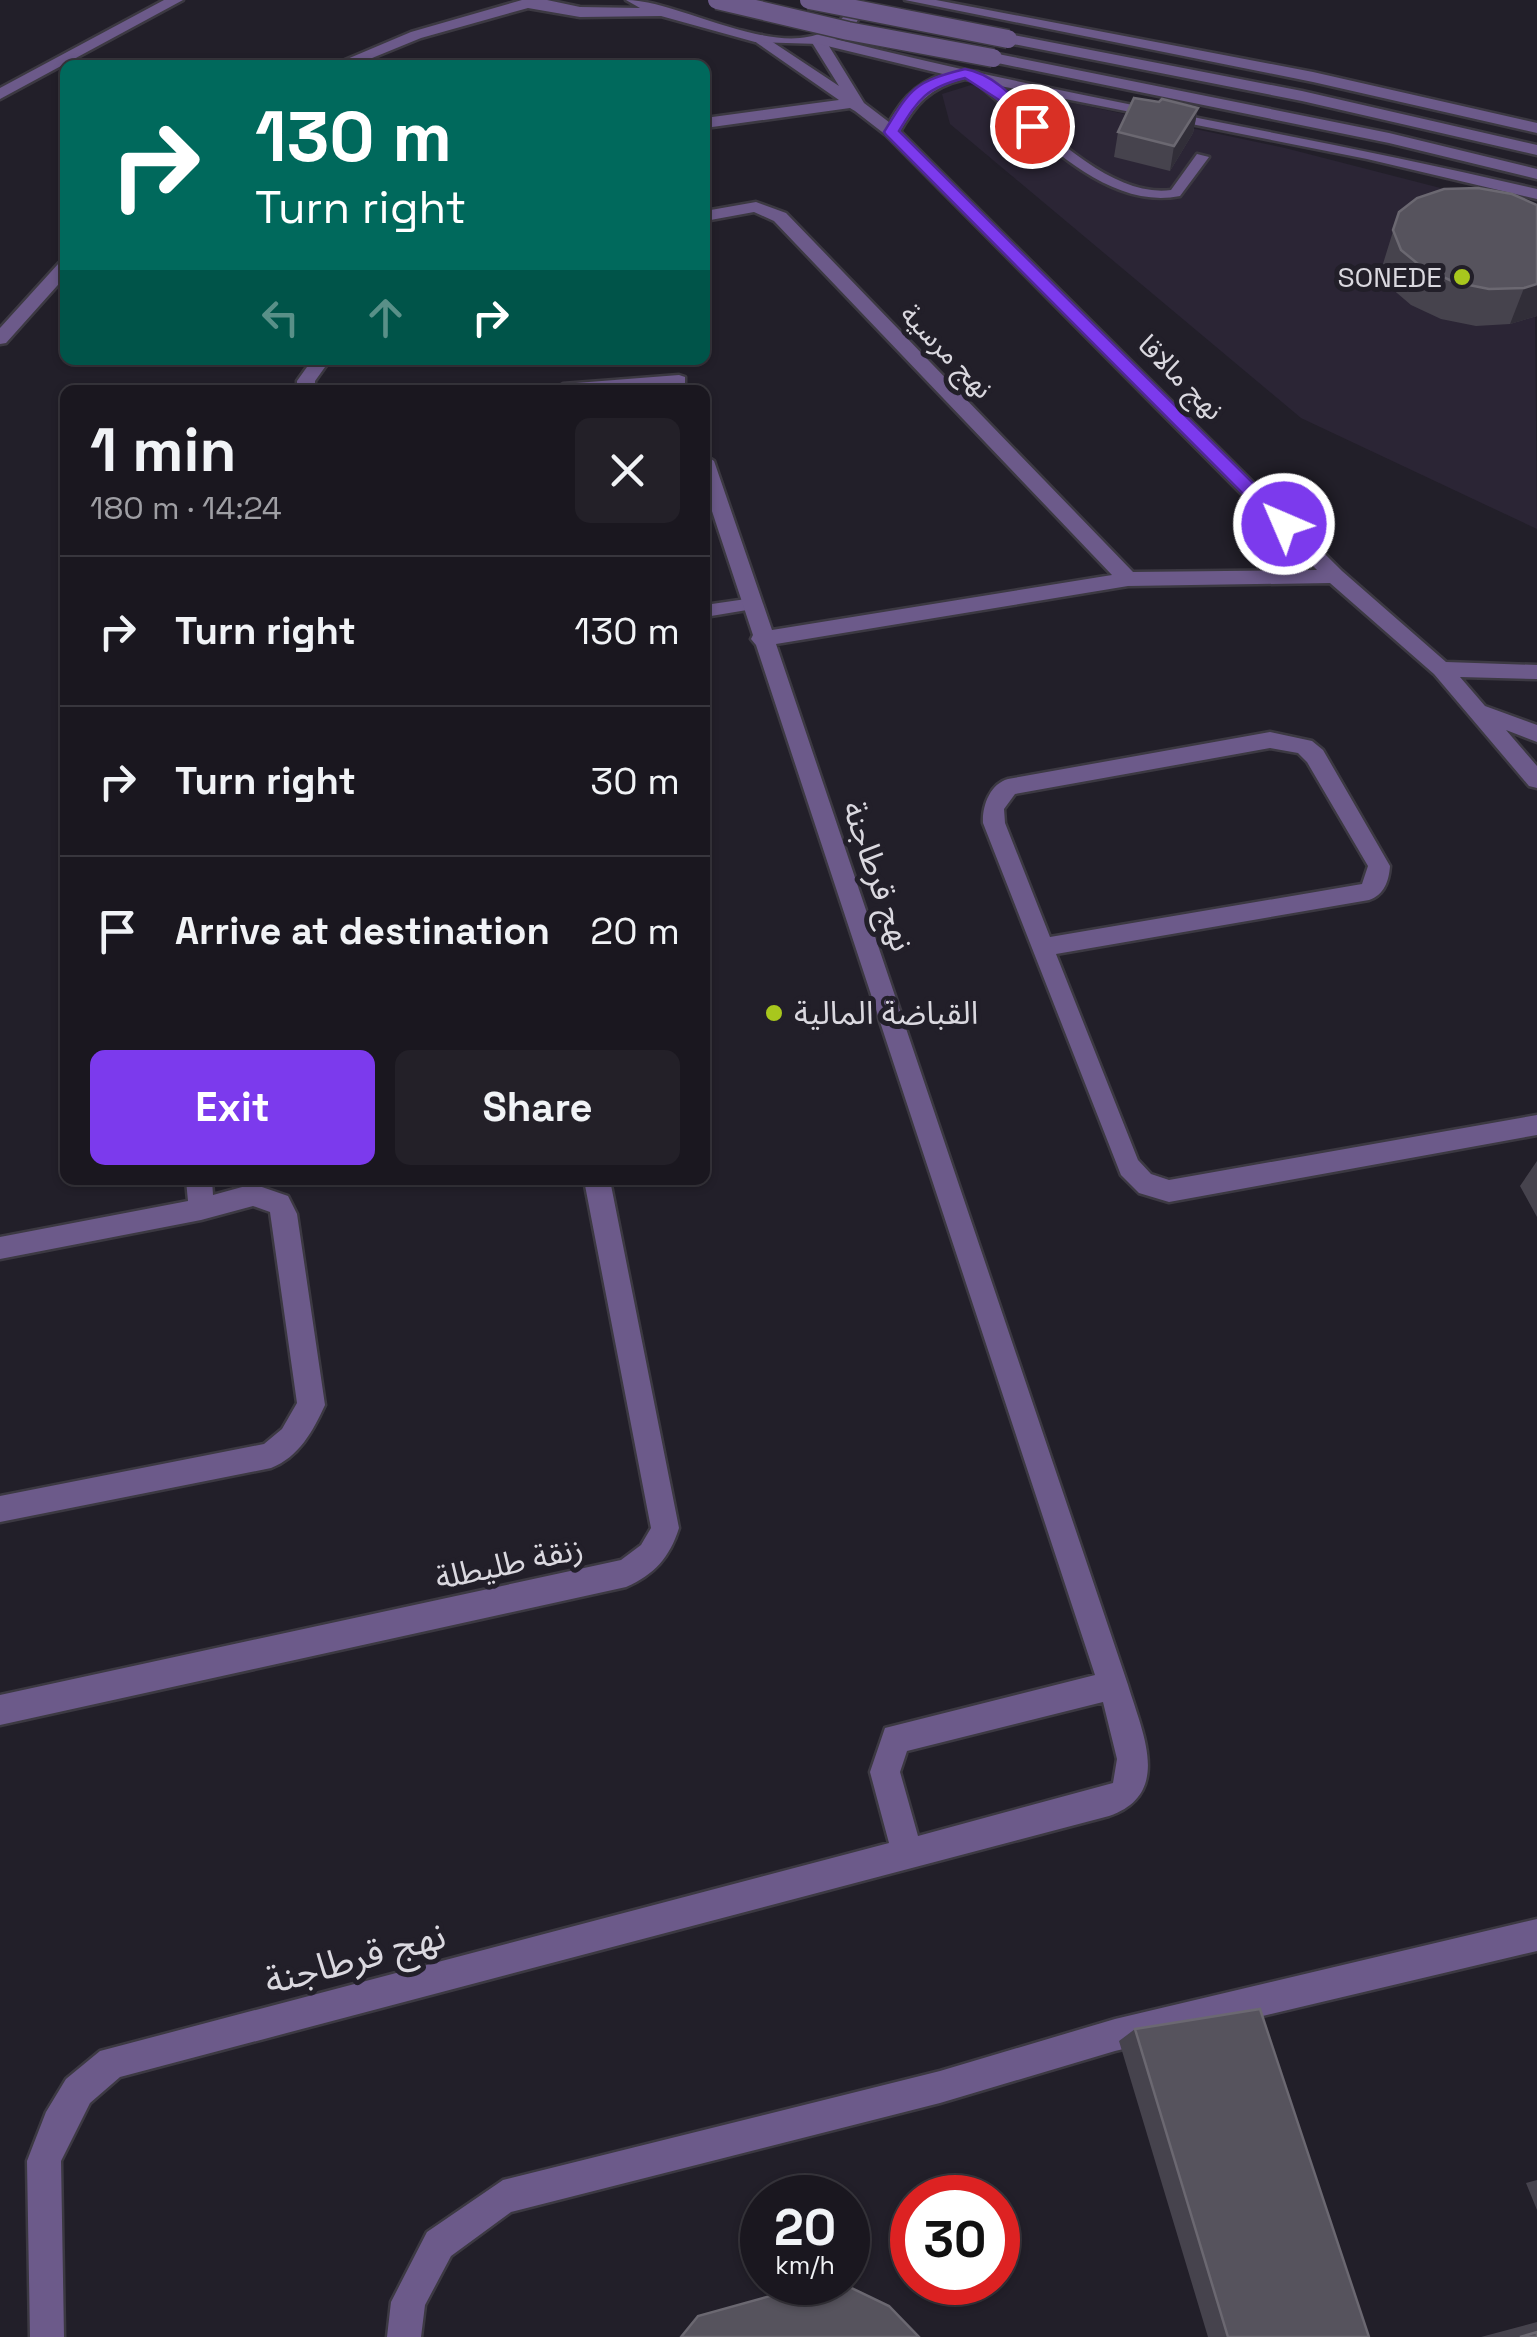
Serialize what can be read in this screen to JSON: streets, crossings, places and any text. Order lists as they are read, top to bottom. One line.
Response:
{"streets":{"street":["نهج مرسية","نهج مالاقا","نهج قرطاجنة","زنقة طليطلة"]},"places":["SONEDE","القباضة المالية"],"page":{"turn":["130 m","Turn right"],"heading":["1 min","180 m · 14:24"],"list":[{"name":"Turn right","value":"130 m"},{"name":"Turn right","value":"30 m"},{"name":"Arrive at destination","value":"20 m"}],"buttons":["Exit","Share"],"speed":"20 km/h","limit":"30"}}
